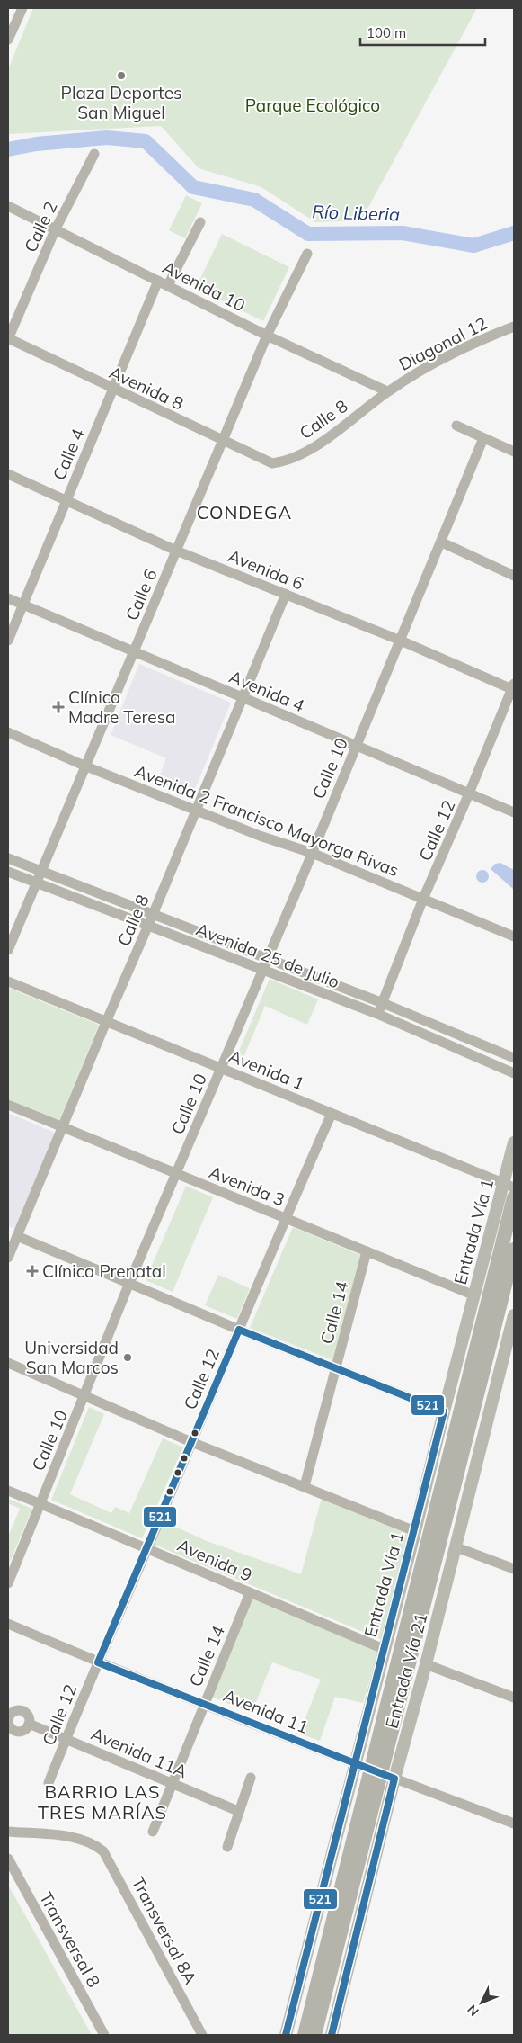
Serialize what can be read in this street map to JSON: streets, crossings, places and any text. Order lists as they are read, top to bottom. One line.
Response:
{"streets":{"main road":["Entrada Vía 1","Entrada Vía 21"],"street":["Calle 2","Avenida 10","Diagonal 12","Avenida 8","Calle 8","Calle 4","Avenida 6","Calle 6","Avenida 4","Calle 10","Avenida 2 Francisco Mayorga Rivas","Calle 12","Avenida 25 de Julio","Avenida 1","Avenida 3","Calle 14","Avenida 9","Avenida 11","Avenida 11A","Transversal 8A","Transversal 8"]},"crossings":[["Calle 2","Avenida 10"],["Calle 2","Avenida 8"],["Avenida 10","Diagonal 12"],["Avenida 10","Calle 8"],["Avenida 10","Calle 4"],["Avenida 10","Calle 6"],["Diagonal 12","Calle 8"],["Avenida 8","Calle 8"],["Avenida 8","Calle 4"],["Avenida 8","Calle 6"],["Calle 8","Avenida 6"],["Calle 8","Avenida 4"],["Calle 8","Avenida 2 Francisco Mayorga Rivas"],["Calle 8","Avenida 25 de Julio"],["Calle 8","Avenida 1"],["Calle 8","Avenida 3"],["Calle 4","Avenida 6"],["Calle 4","Avenida 4"],["Avenida 6","Calle 6"],["Avenida 6","Calle 10"],["Avenida 6","Calle 12"],["Calle 6","Avenida 4"],["Calle 6","Avenida 2 Francisco Mayorga Rivas"],["Calle 6","Avenida 25 de Julio"],["Avenida 4","Calle 10"],["Avenida 4","Calle 12"],["Calle 10","Avenida 2 Francisco Mayorga Rivas"],["Calle 10","Avenida 25 de Julio"],["Calle 10","Avenida 1"],["Calle 10","Avenida 3"],["Calle 10","Avenida 9"],["Avenida 2 Francisco Mayorga Rivas","Calle 12"],["Calle 12","Avenida 25 de Julio"],["Calle 12","Avenida 1"],["Calle 12","Avenida 3"],["Calle 12","Avenida 9"],["Calle 12","Avenida 11"],["Calle 12","Avenida 11A"],["Avenida 1","Entrada Vía 1"],["Avenida 3","Entrada Vía 1"],["Avenida 3","Calle 14"],["Entrada Vía 1","Avenida 9"],["Entrada Vía 1","Avenida 11"],["Calle 14","Avenida 9"],["Calle 14","Avenida 11"],["Calle 14","Avenida 11A"],["Entrada Vía 21","Avenida 11"]],"districts":["CONDEGA","BARRIO LAS TRES MARÍAS"],"water":["Río Liberia"],"parks":["Parque Ecológico"],"places":{"other":["Plaza Deportes San Miguel","Universidad San Marcos"],"health":["Clínica Madre Teresa","Clínica Prenatal"]},"lines":["transit line 521"],"scale_bar":"100 m","north":"bottom left"}
